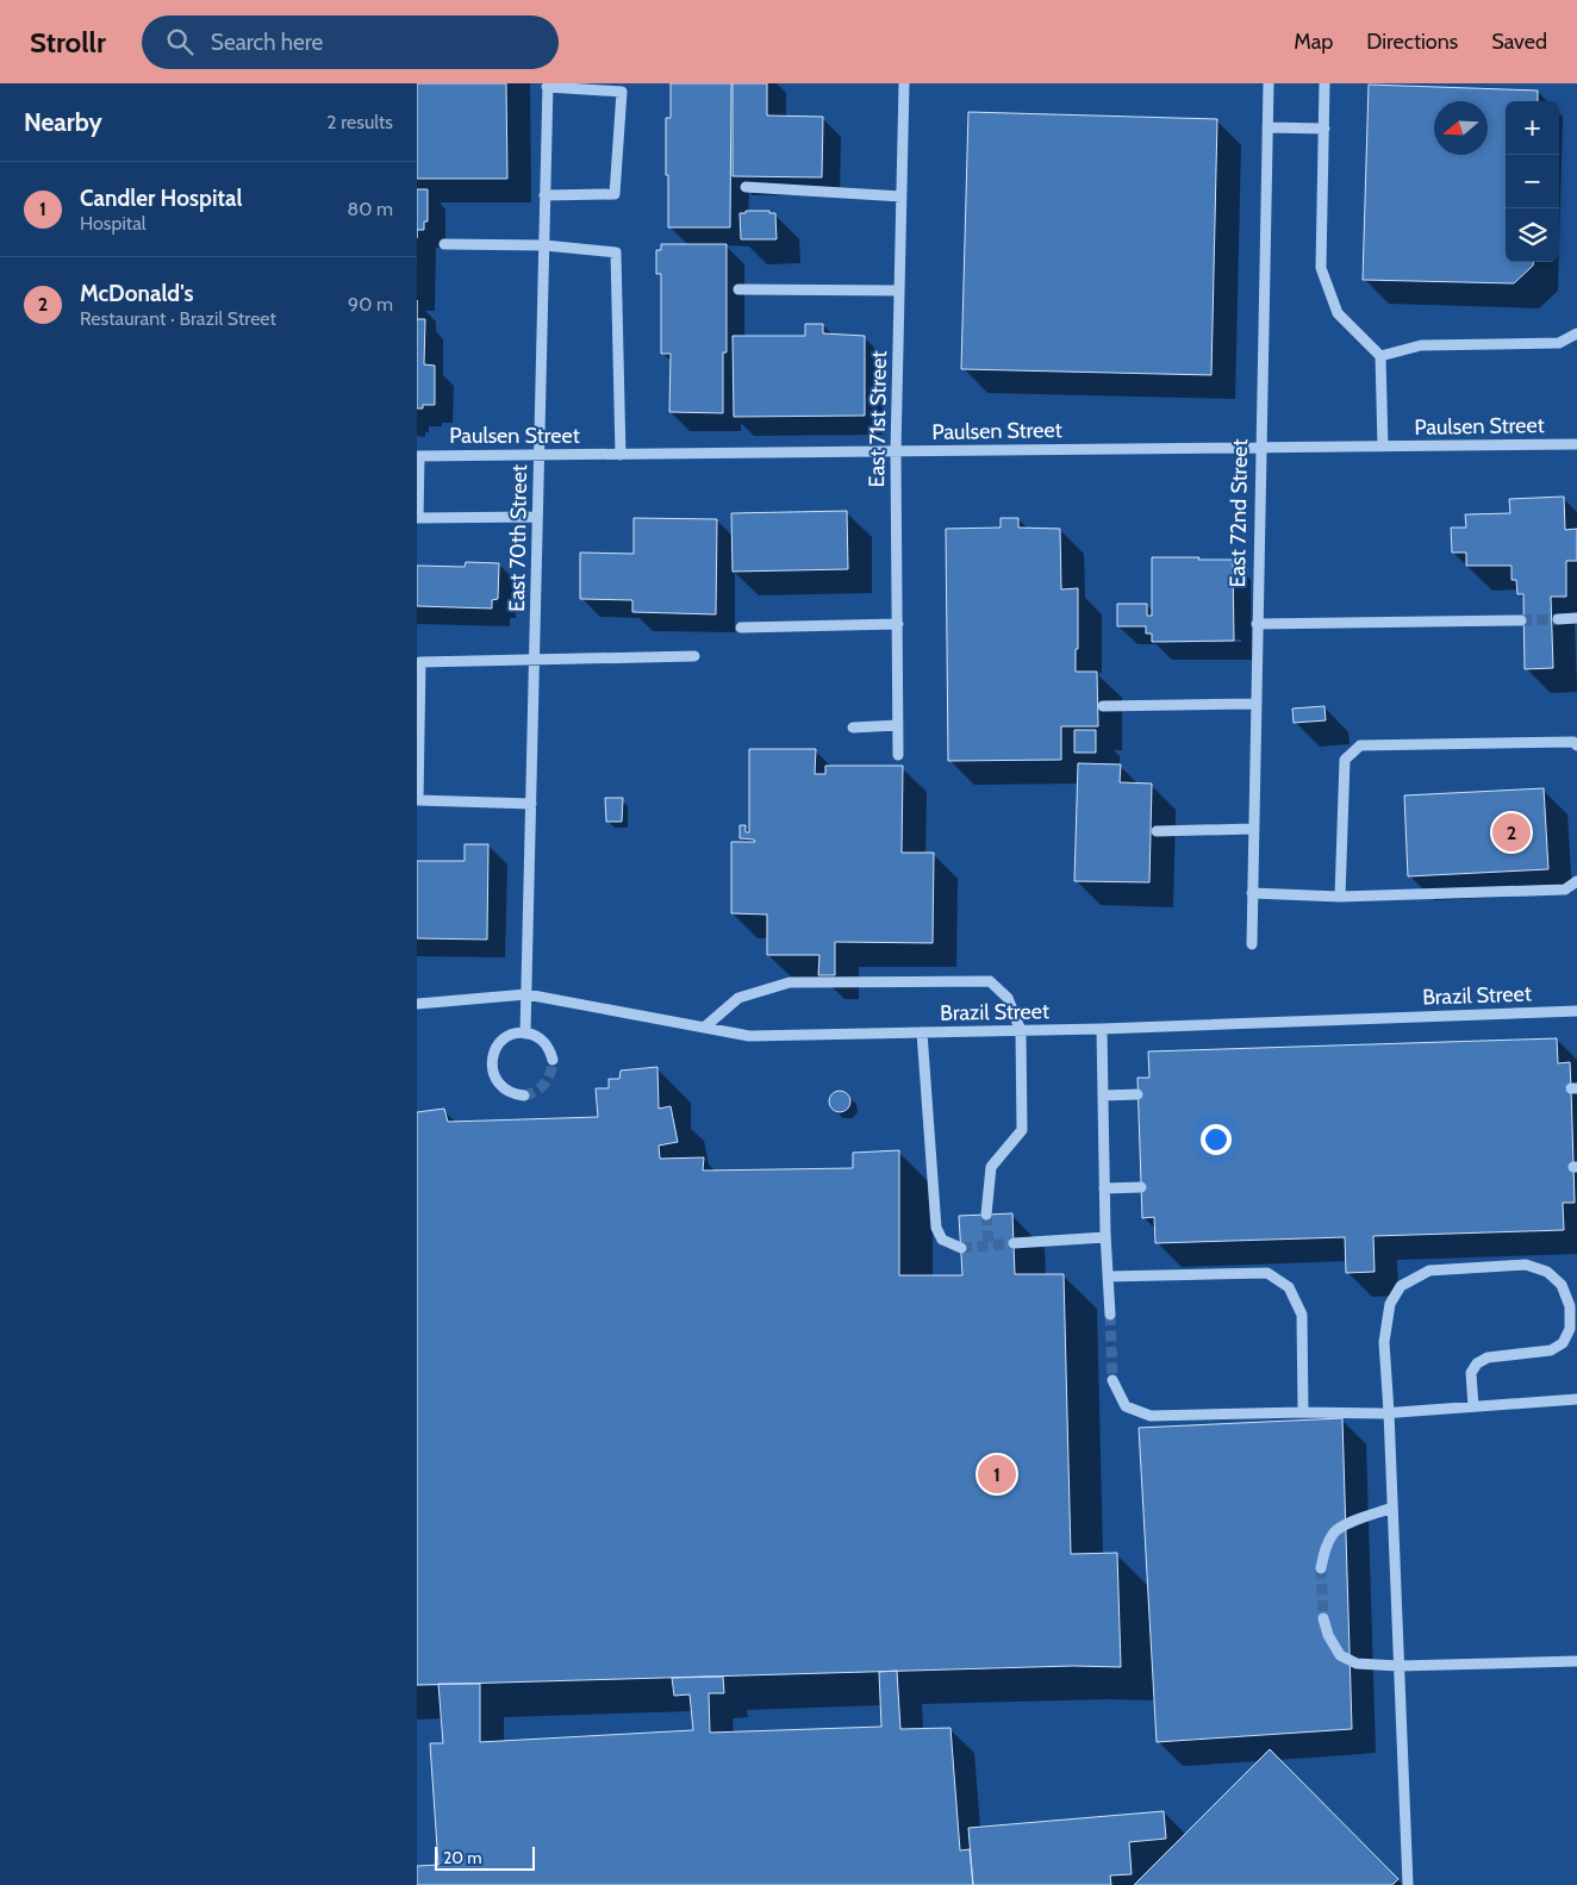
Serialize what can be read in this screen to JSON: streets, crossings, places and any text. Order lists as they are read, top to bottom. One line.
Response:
{"streets":{"street":["East 71st Street","Paulsen Street","East 72nd Street","East 70th Street","Brazil Street"]},"crossings":[["East 71st Street","Paulsen Street"],["Paulsen Street","East 72nd Street"],["Paulsen Street","East 70th Street"],["East 70th Street","Brazil Street"]],"scale_bar":"20 m","north":"left","page":{"header":"Strollr","search":"Search here","nav":["Map","Directions","Saved"],"heading":["Nearby","2 results"],"map_buttons":["+","−"],"list":[{"mark":"1","name":"Candler Hospital","note":"Hospital","value":"80 m"},{"mark":"2","name":"McDonald's","note":"Restaurant · Brazil Street","value":"90 m"}],"pins":["2","1"],"scale":"20 m"}}
